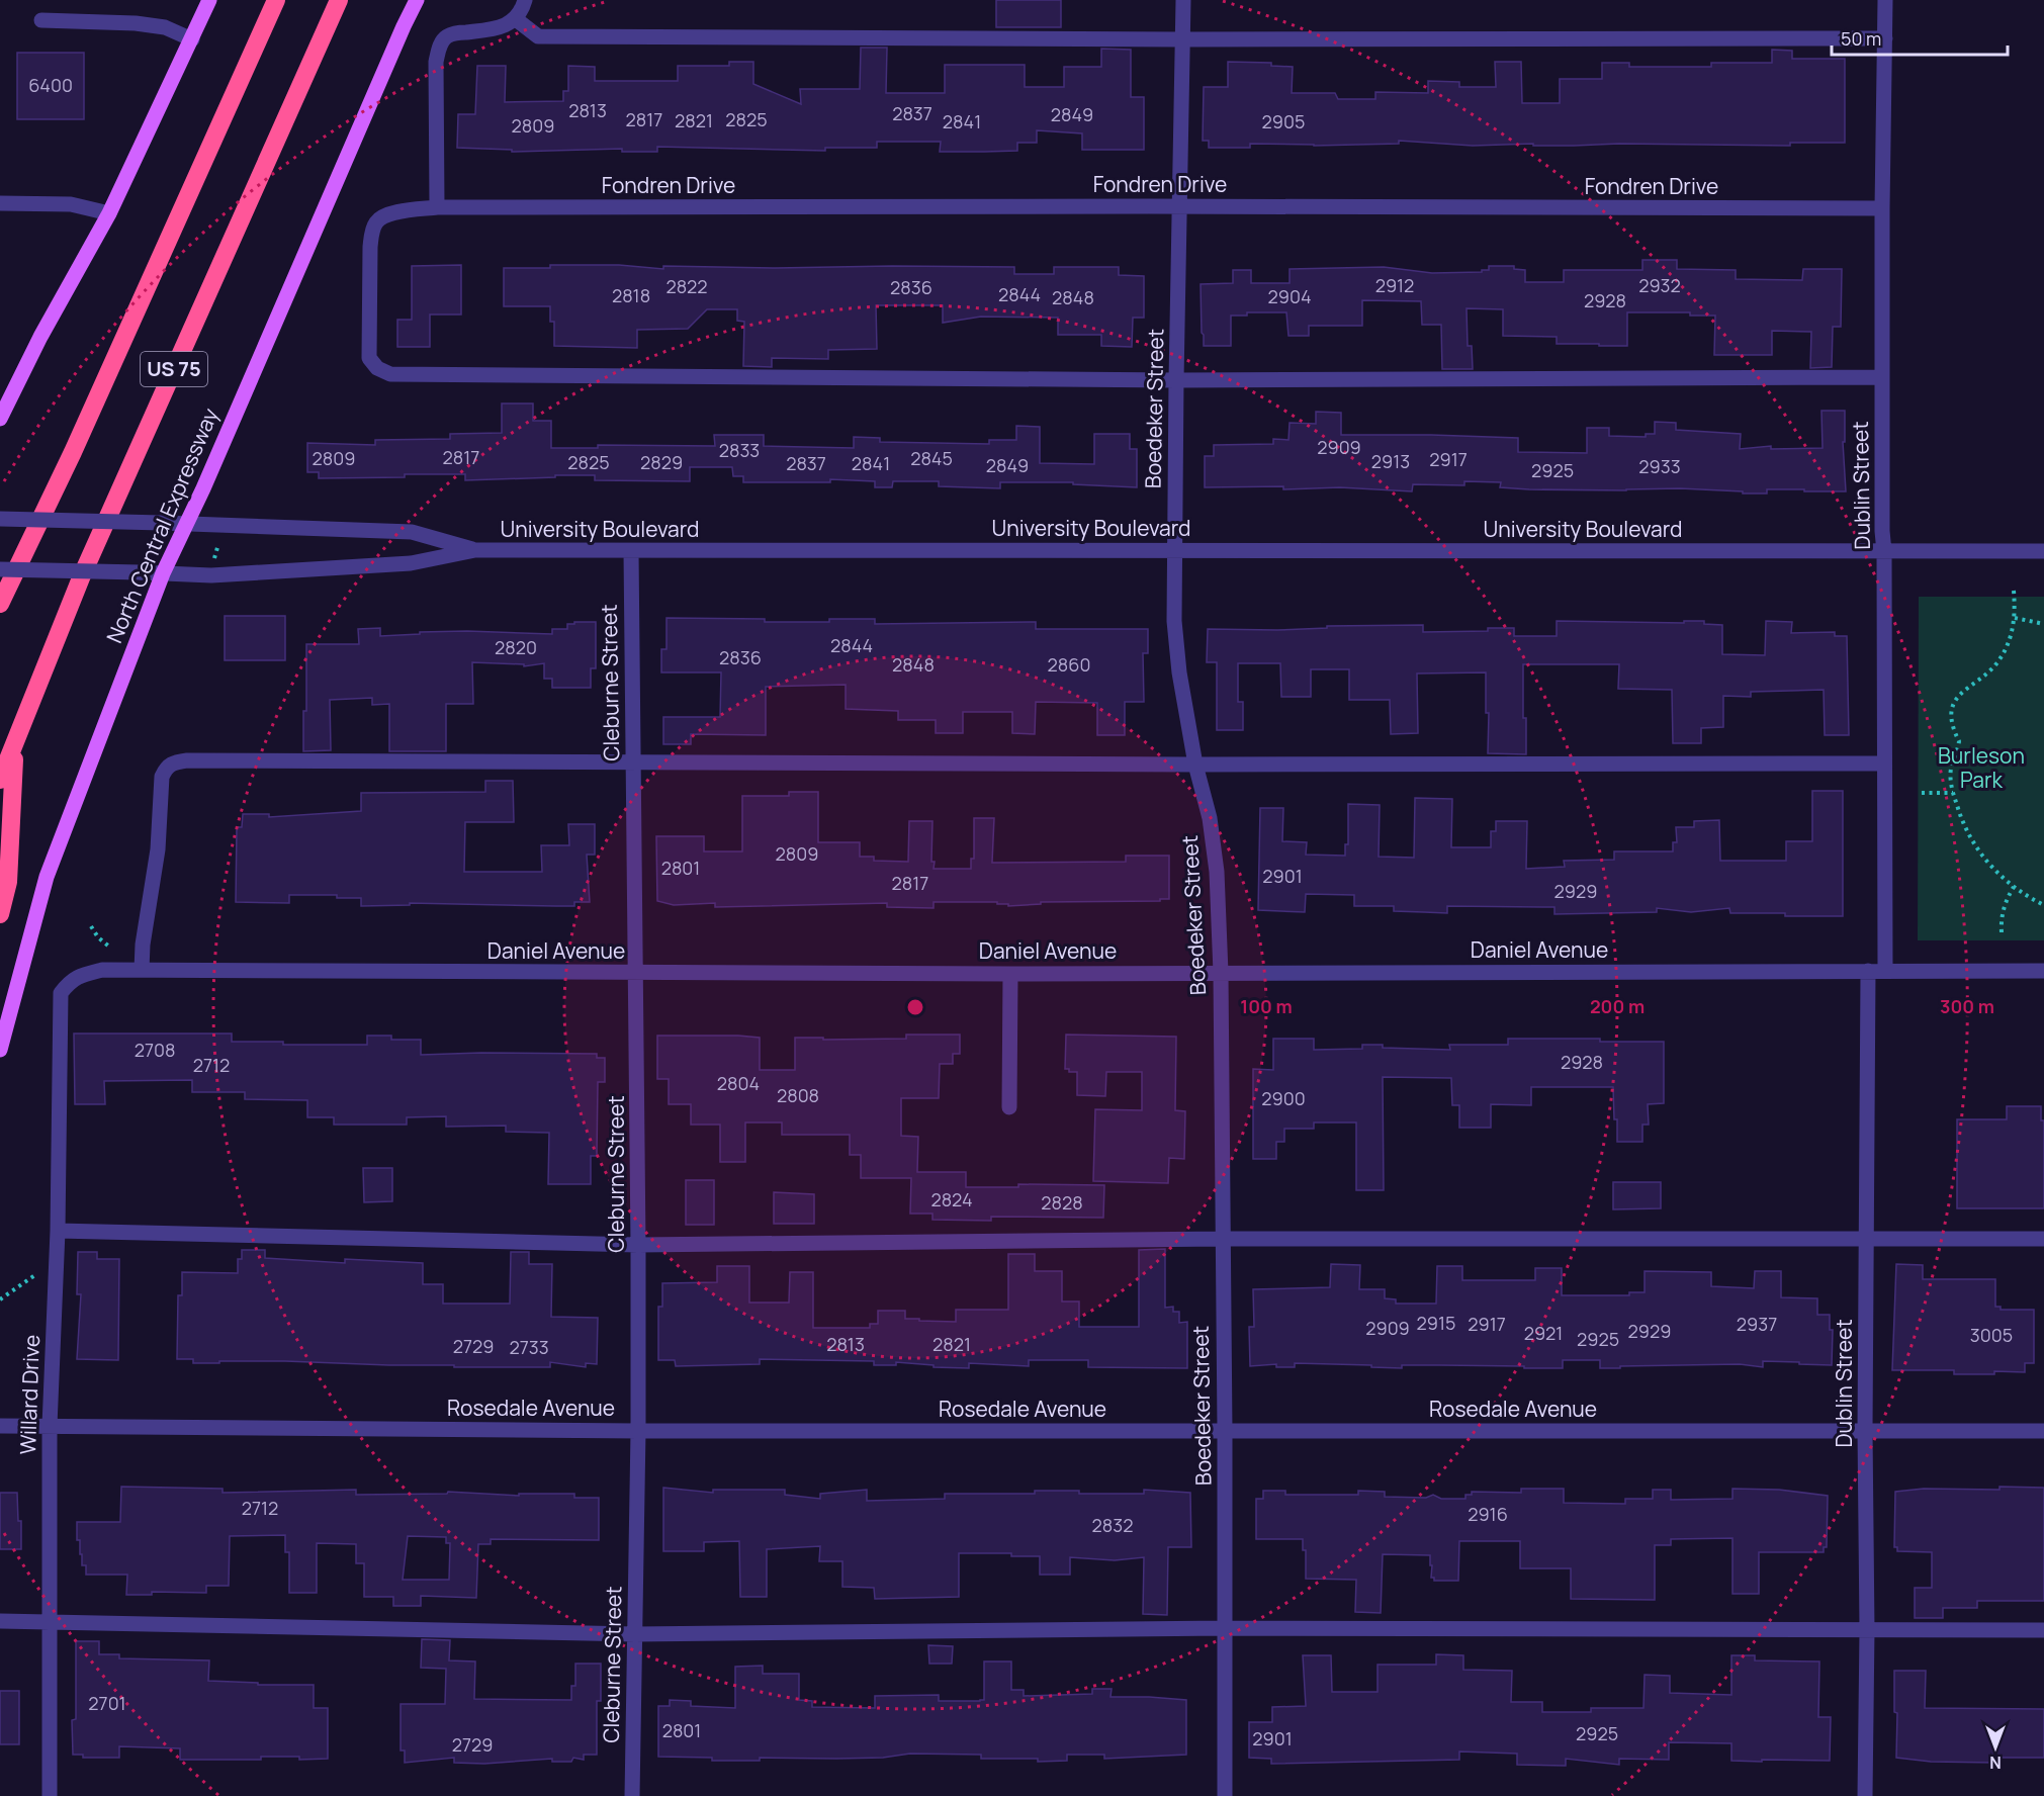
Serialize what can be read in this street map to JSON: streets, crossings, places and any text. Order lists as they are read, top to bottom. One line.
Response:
{"streets":{"highway":["US 75"],"main road":["North Central Expressway"],"street":["Fondren Drive","Boedeker Street","Dublin Street","University Boulevard","Cleburne Street","Daniel Avenue","Willard Drive","Rosedale Avenue"]},"crossings":[["Fondren Drive","Boedeker Street"],["Fondren Drive","Dublin Street"],["Boedeker Street","University Boulevard"],["Boedeker Street","Daniel Avenue"],["Boedeker Street","Rosedale Avenue"],["Dublin Street","University Boulevard"],["Dublin Street","Daniel Avenue"],["Dublin Street","Rosedale Avenue"],["North Central Expressway","University Boulevard"],["University Boulevard","Cleburne Street"],["Cleburne Street","Daniel Avenue"],["Cleburne Street","Rosedale Avenue"],["Daniel Avenue","Willard Drive"],["Willard Drive","Rosedale Avenue"]],"parks":["Burleson Park"],"house_numbers":["6400","2813","2837","2849","2817","2825","2821","2841","2905","2809","2912","2932","2822","2836","2844","2818","2904","2848","2928","2909","2833","2817","2809","2845","2917","2913","2825","2829","2837","2841","2849","2933","2925","2844","2820","2836","2848","2860","2809","2801","2901","2817","2929","2708","2928","2712","2804","2808","2900","2824","2828","2915","2917","2937","2909","2929","2921","3005","2925","2813","2821","2729","2733","2712","2916","2832","2701","2801","2925","2901","2729"],"scale_bar":"50 m","north":"bottom","rings":["100 m","200 m","300 m"]}
